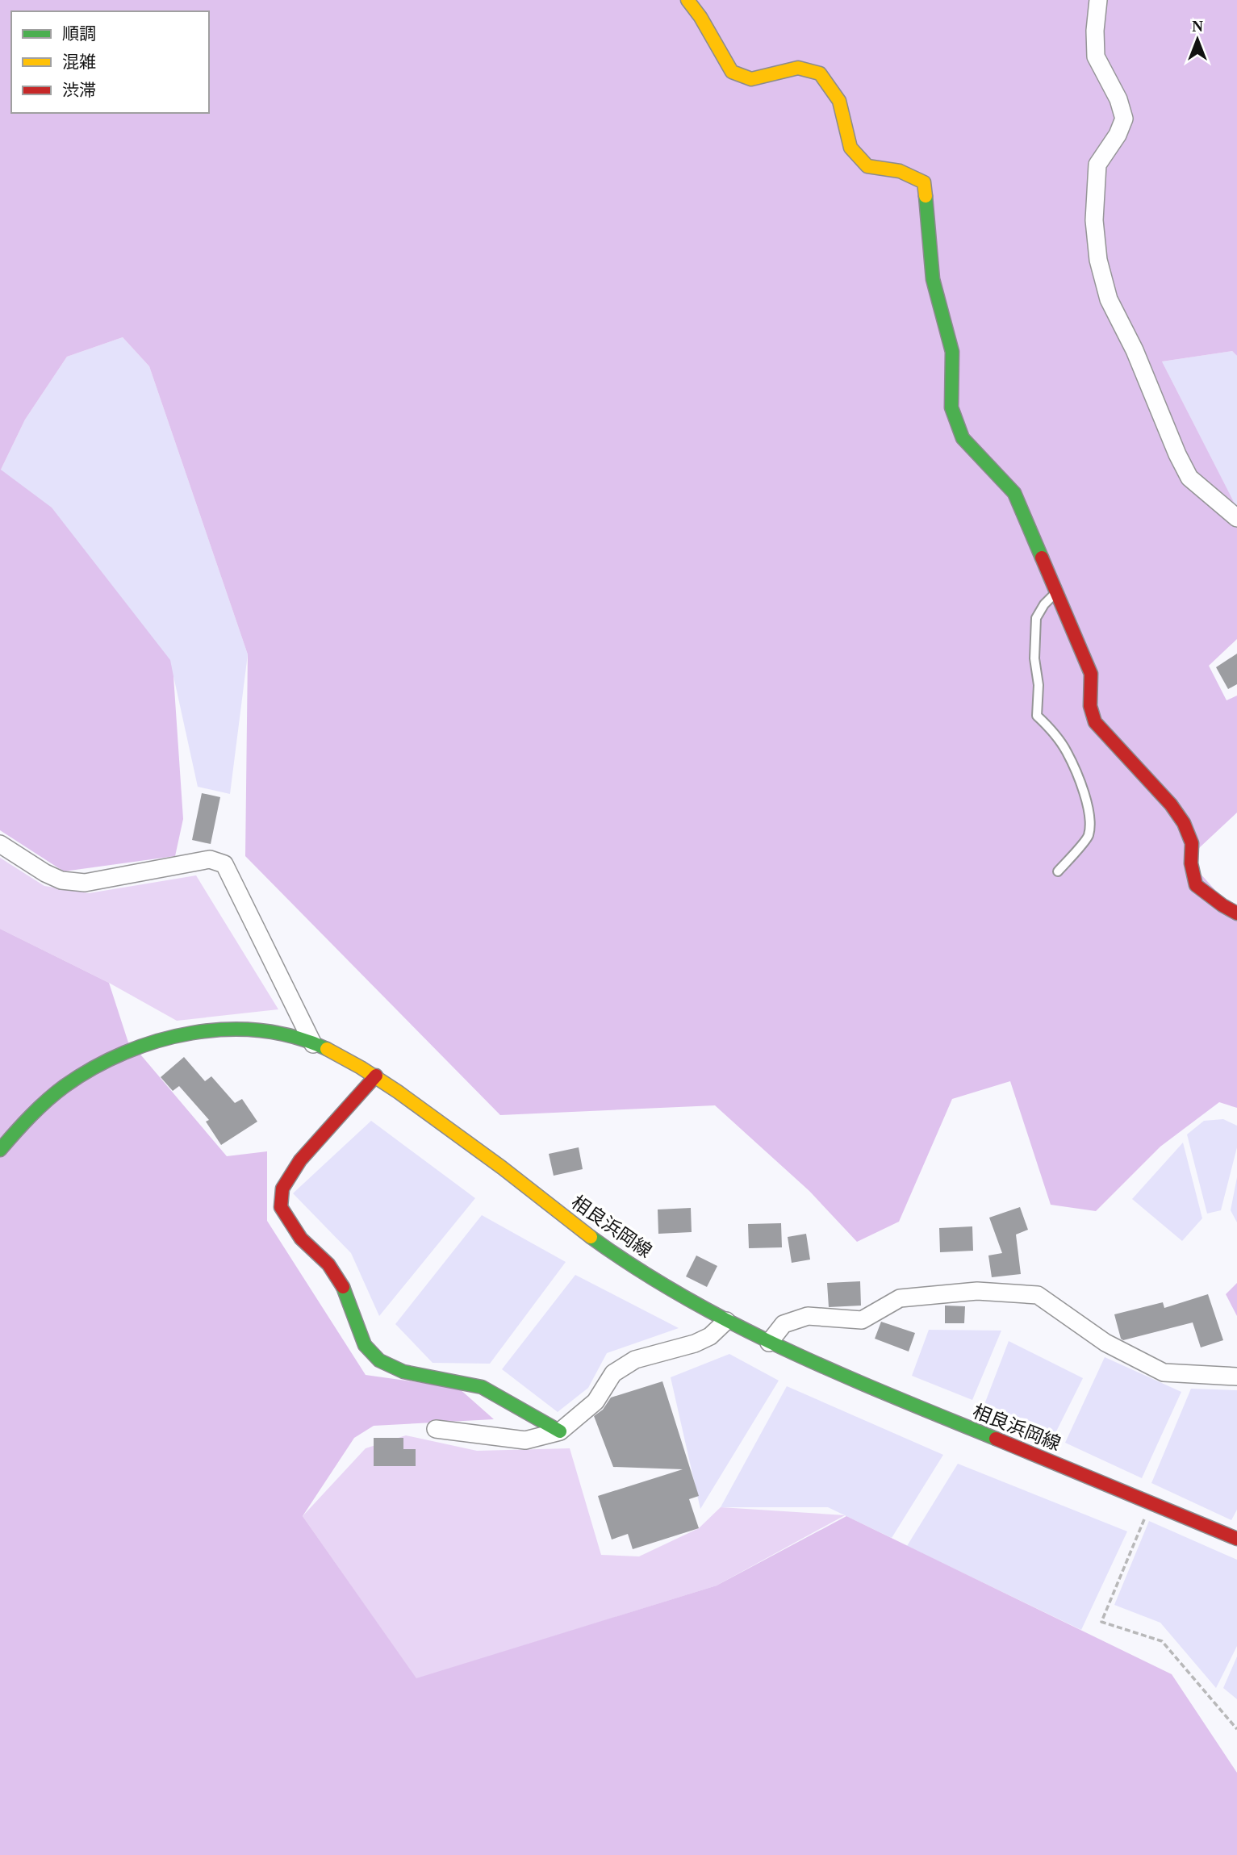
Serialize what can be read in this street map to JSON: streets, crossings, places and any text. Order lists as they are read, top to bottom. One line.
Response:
{"streets":{"street":["相良浜岡線"]},"legend":["順調","混雑","渋滞"],"north":"top"}
